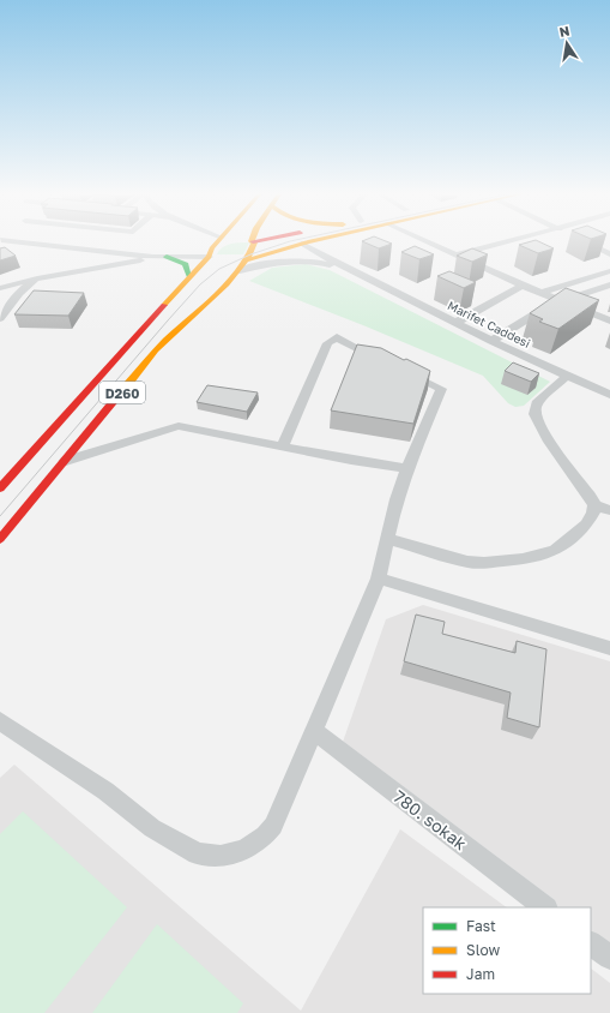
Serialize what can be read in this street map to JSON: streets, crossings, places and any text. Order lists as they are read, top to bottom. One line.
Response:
{"streets":{"main road":["D260"],"street":["Marifet Caddesi","780. sokak"]},"legend":["Fast","Slow","Jam"],"north":"top"}
